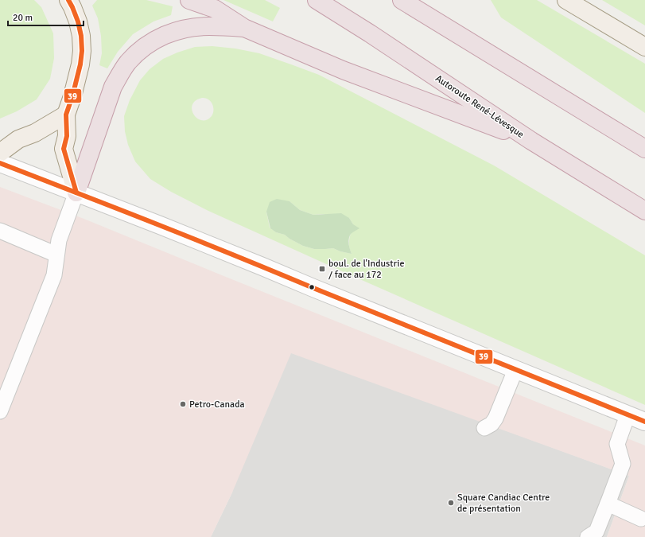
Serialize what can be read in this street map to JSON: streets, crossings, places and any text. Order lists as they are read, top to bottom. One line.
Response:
{"streets":{"highway":["Autoroute René-Lévesque"]},"places":{"transit":["boul. de l'Industrie / face au 172"],"other":["Petro-Canada","Square Candiac Centre de présentation"]},"lines":["transit line 39"],"scale_bar":"20 m"}
